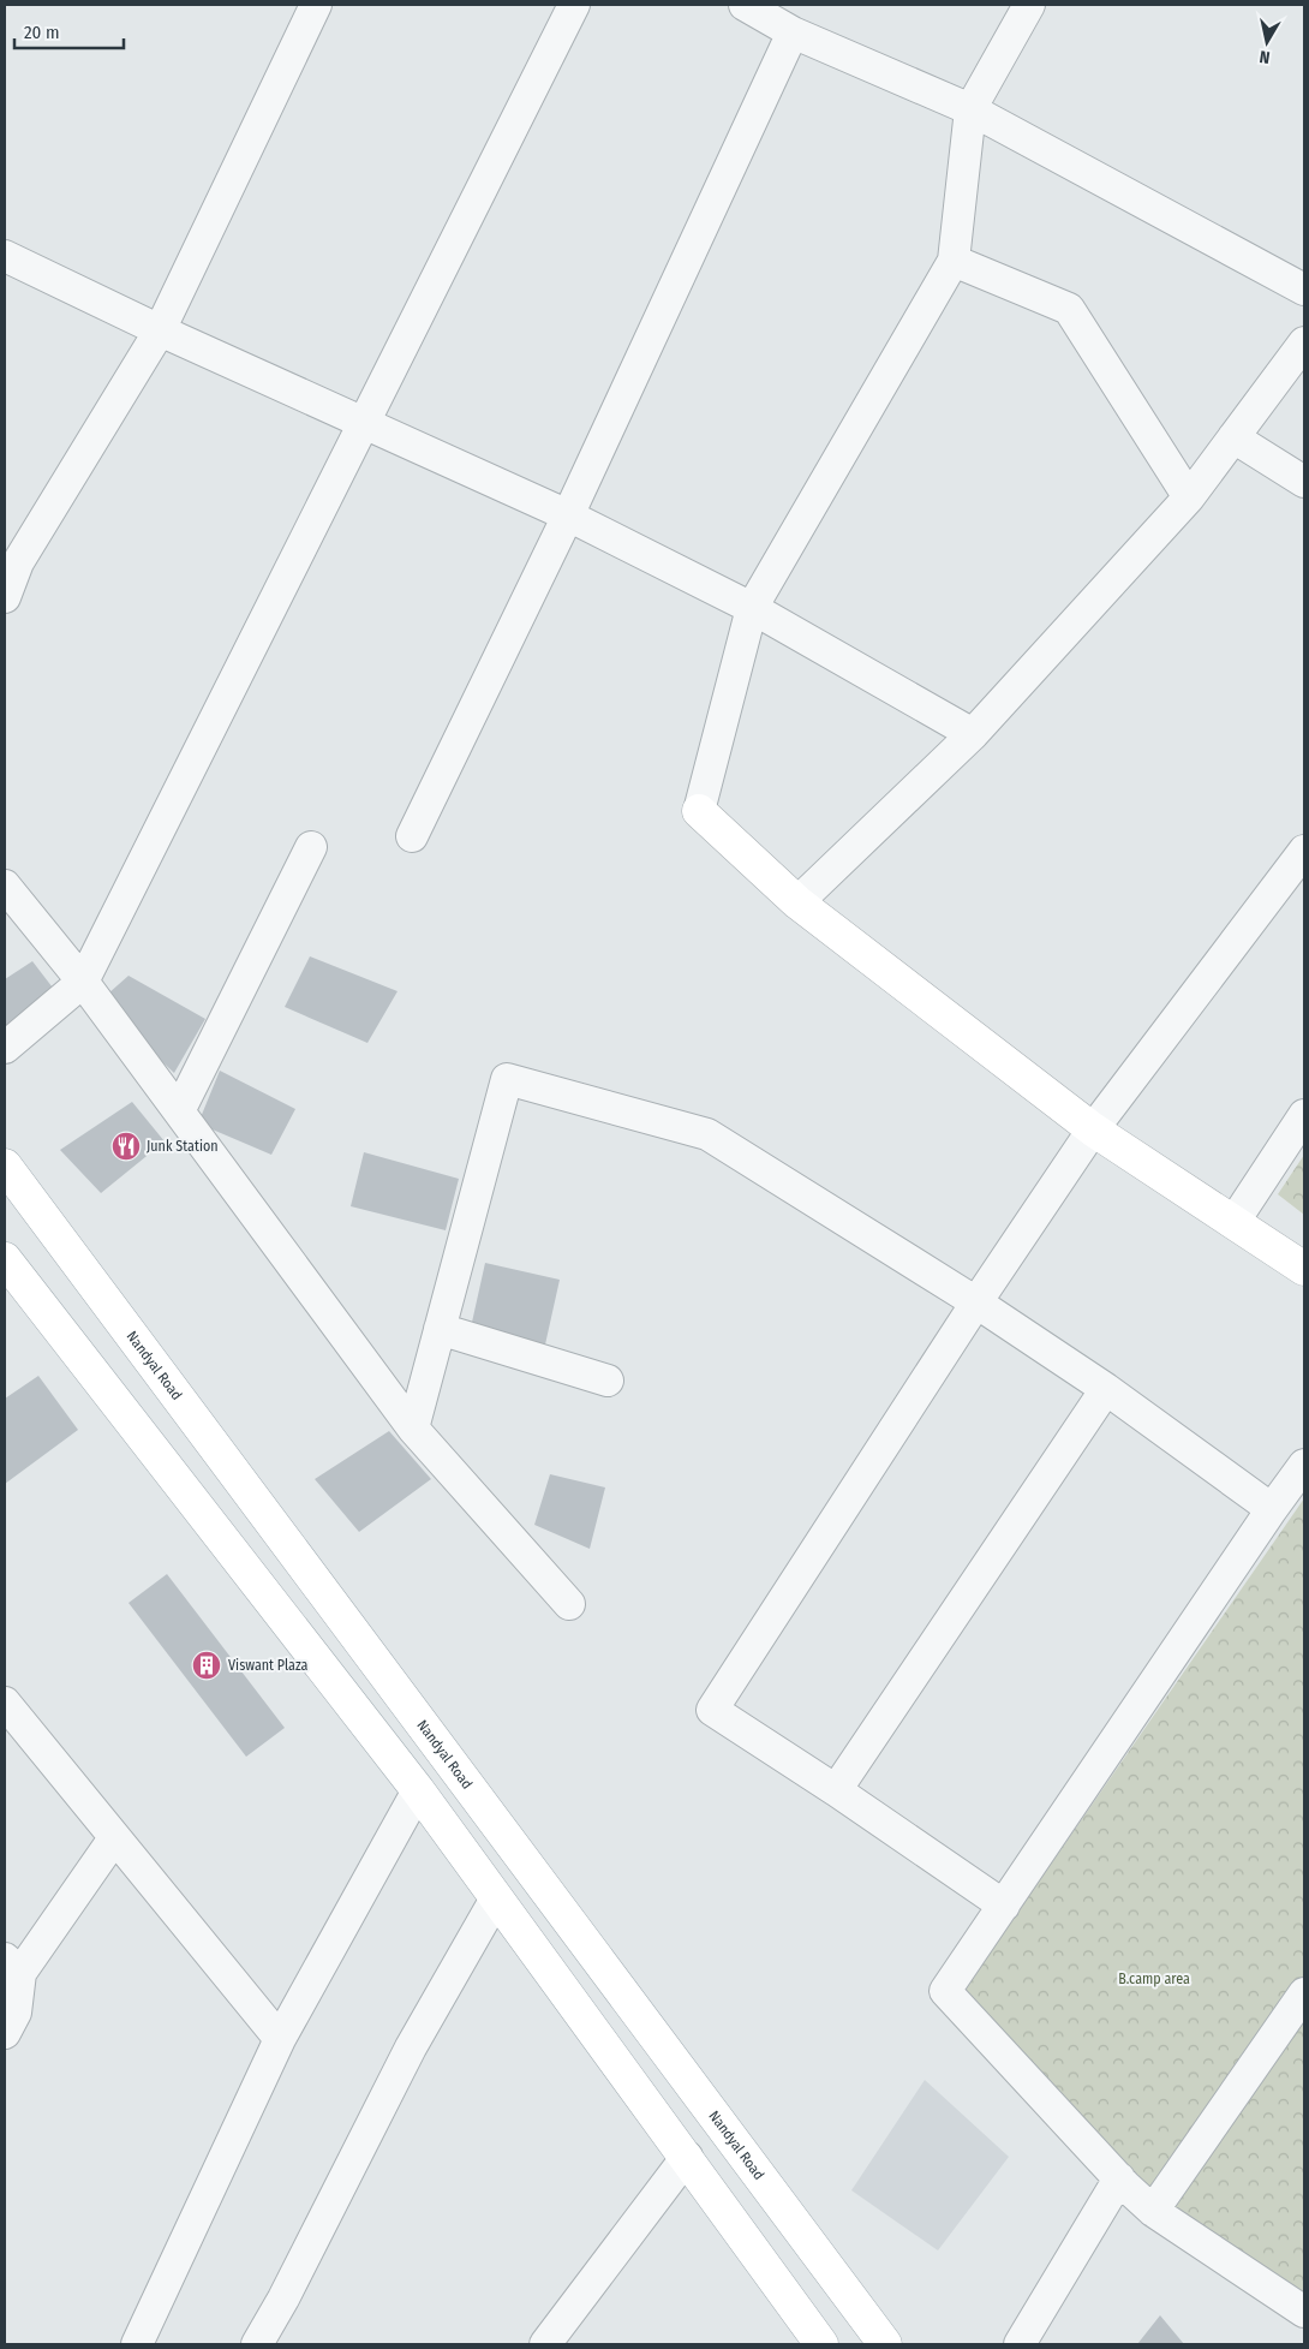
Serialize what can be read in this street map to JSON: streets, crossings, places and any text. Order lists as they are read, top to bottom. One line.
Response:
{"streets":{"main road":["Nandyal Road"]},"parks":["B.camp area"],"places":{"restaurant":["Junk Station"],"building":["Viswant Plaza"]},"scale_bar":"20 m","north":"bottom"}
